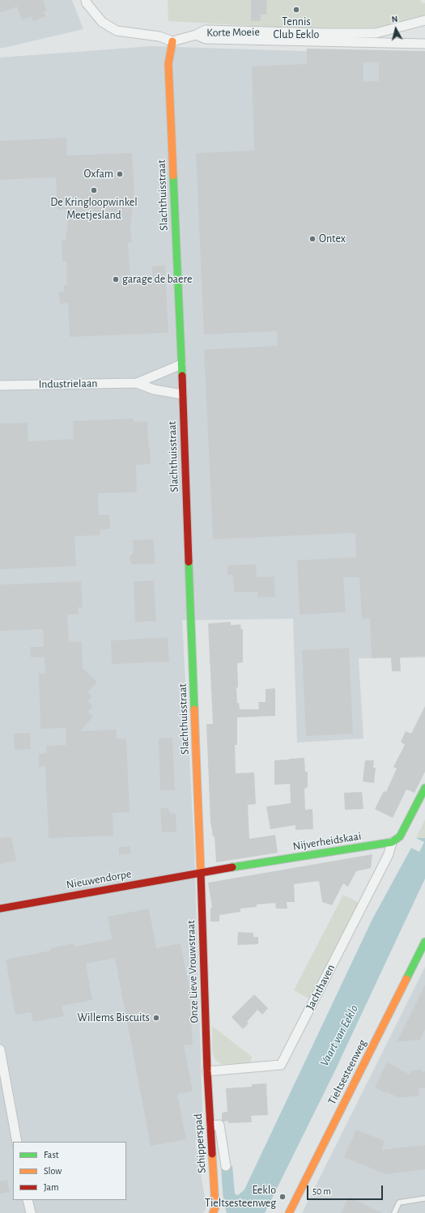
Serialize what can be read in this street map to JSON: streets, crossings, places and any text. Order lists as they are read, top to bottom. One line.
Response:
{"streets":{"street":["Korte Moeie","Slachthuisstraat","Industrielaan","Nijverheidskaai","Nieuwendorpe","Onze Lieve Vrouwstraat","Jachthaven","Tieltsesteenweg","Schipperspad"]},"crossings":[["Korte Moeie","Slachthuisstraat"],["Slachthuisstraat","Industrielaan"],["Slachthuisstraat","Nijverheidskaai"],["Slachthuisstraat","Nieuwendorpe"],["Slachthuisstraat","Onze Lieve Vrouwstraat"],["Nijverheidskaai","Nieuwendorpe"],["Nijverheidskaai","Onze Lieve Vrouwstraat"],["Nijverheidskaai","Jachthaven"],["Nieuwendorpe","Onze Lieve Vrouwstraat"],["Onze Lieve Vrouwstraat","Jachthaven"],["Onze Lieve Vrouwstraat","Schipperspad"],["Jachthaven","Schipperspad"]],"water":["Vaart van Eeklo"],"places":["Tennis Club Eeklo","Oxfam","De Kringloopwinkel Meetjesland","Ontex","garage de baere","Willems Biscuits","Eeklo Tieltsesteenweg"],"legend":["Fast","Slow","Jam"],"scale_bar":"50 m","north":"top"}
